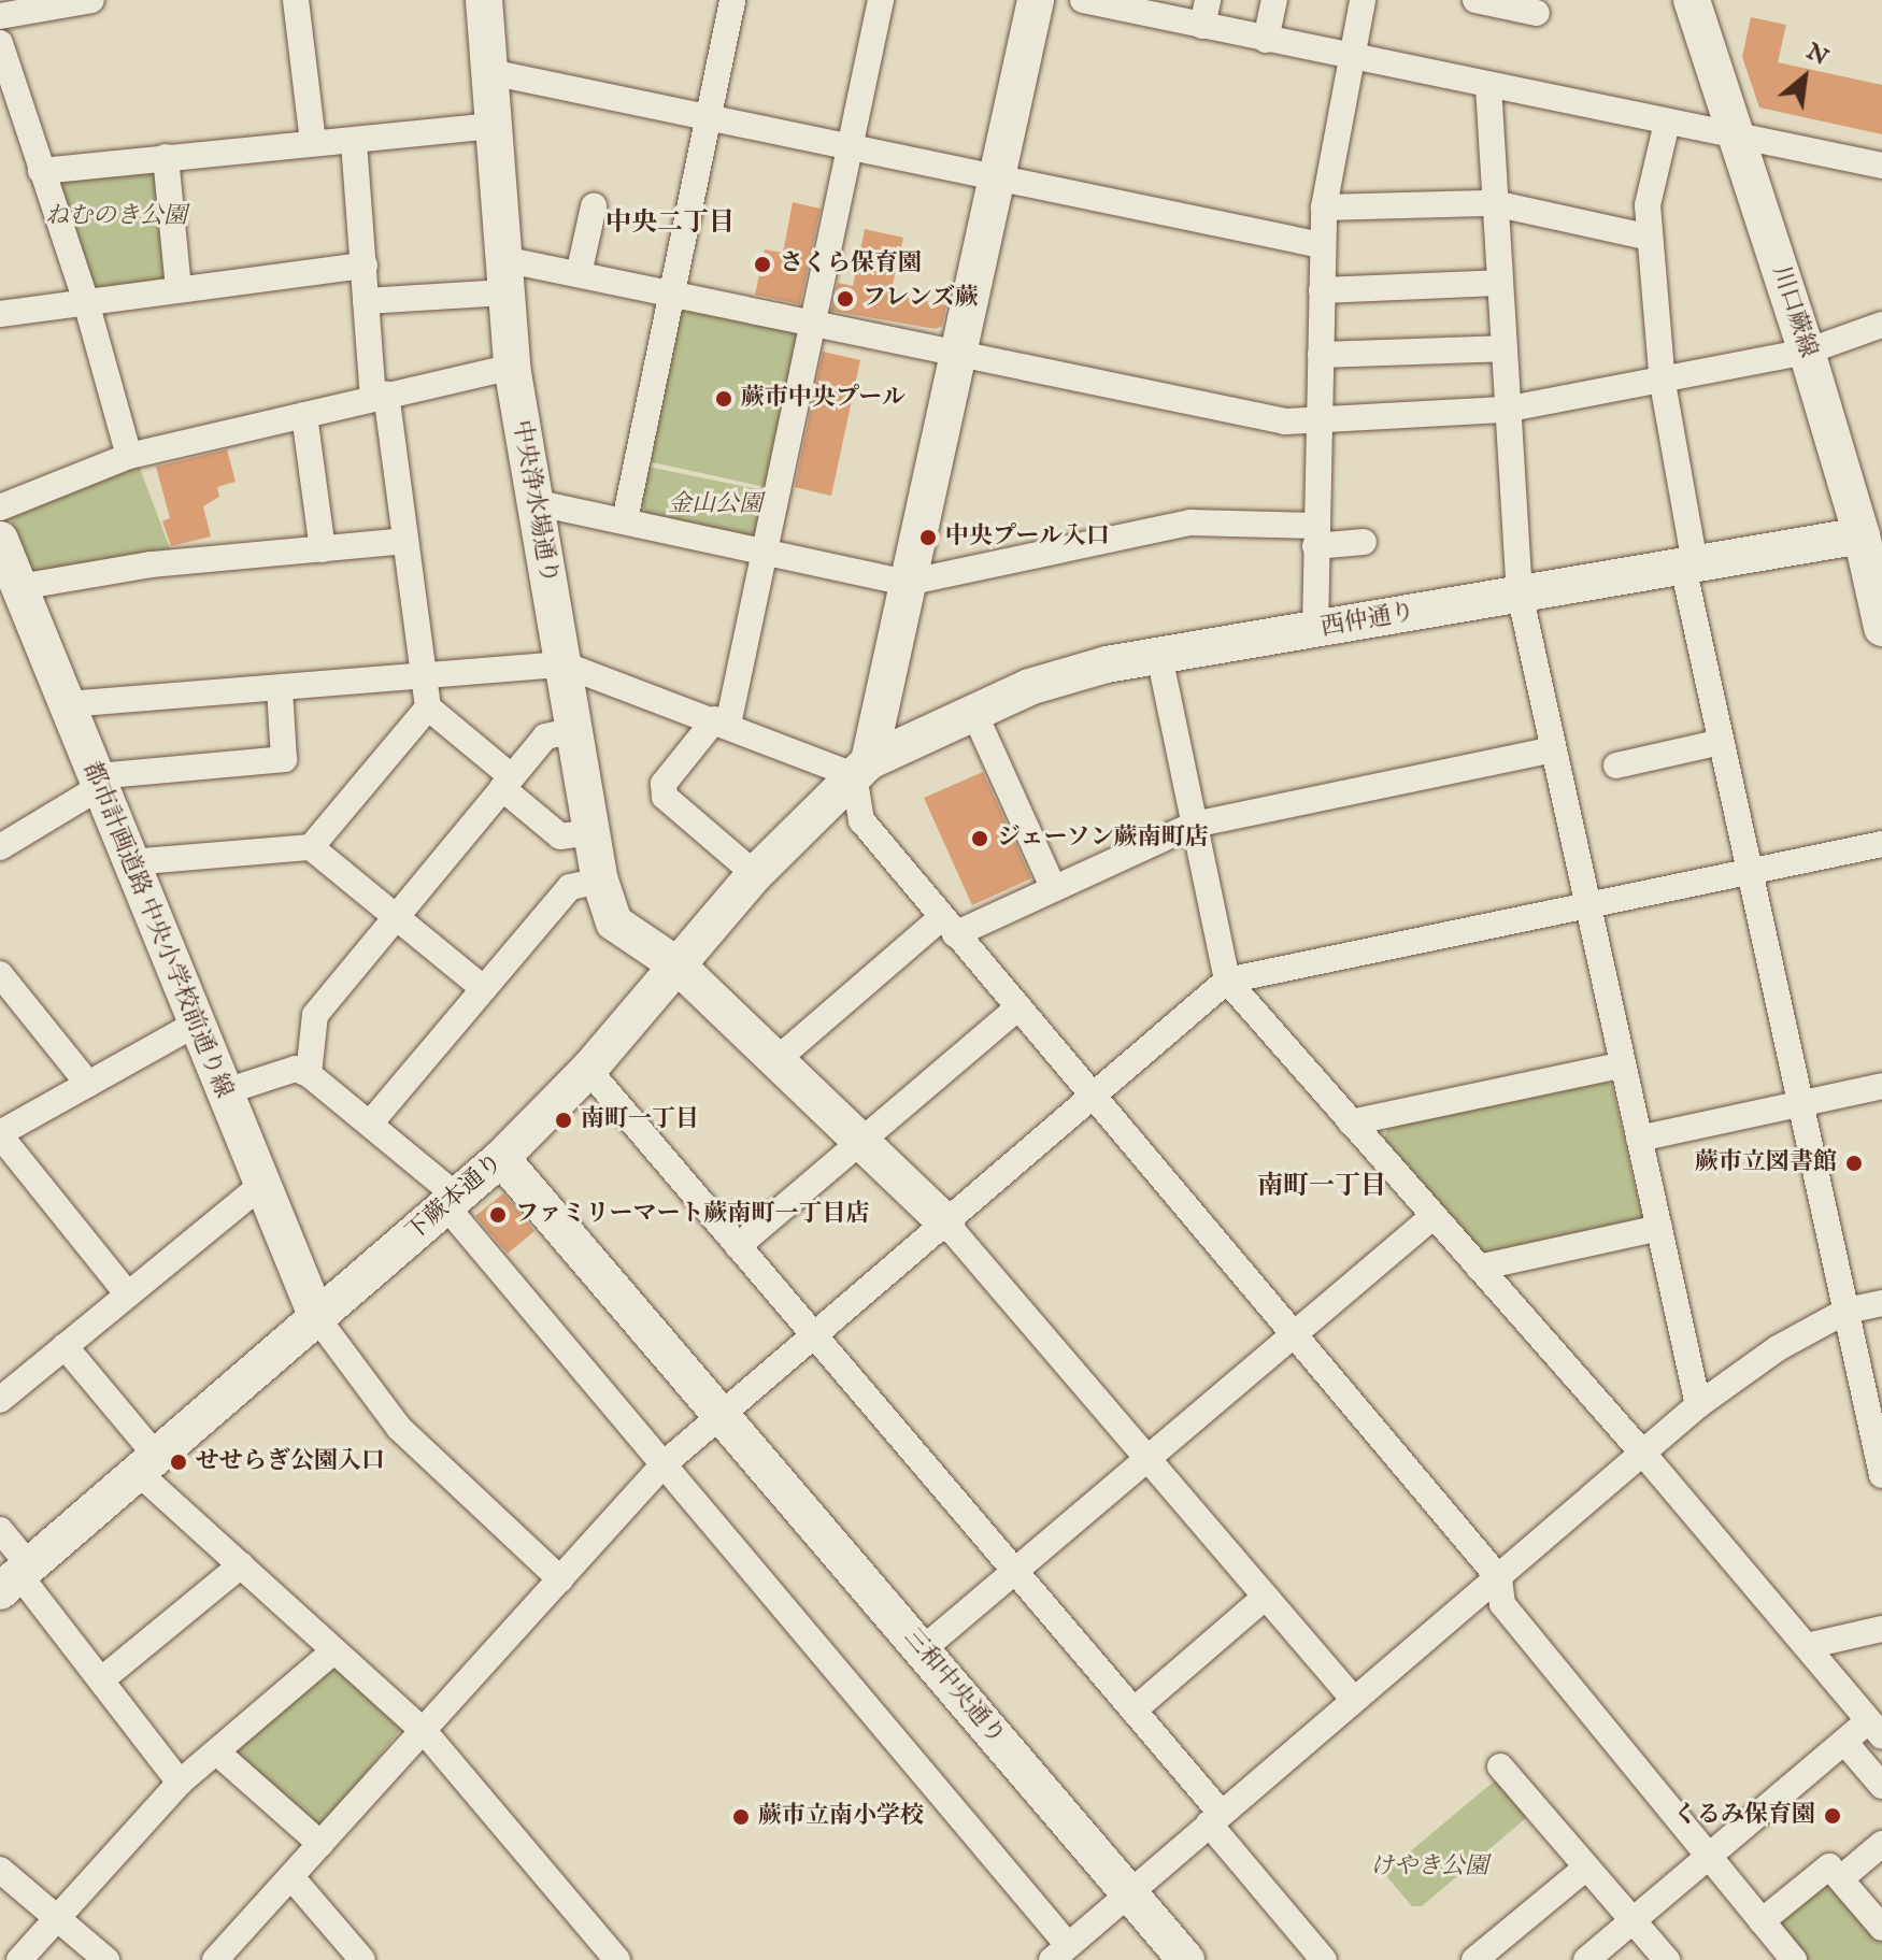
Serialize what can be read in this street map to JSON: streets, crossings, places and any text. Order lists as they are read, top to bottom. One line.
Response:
{"streets":{"street":["川口蕨線","中央浄水場通り","西仲通り","都市計画道路 中央小学校前通り線","下蕨本通り","三和中央通り"]},"crossings":[["川口蕨線","西仲通り"],["中央浄水場通り","下蕨本通り"],["西仲通り","下蕨本通り"],["都市計画道路 中央小学校前通り線","下蕨本通り"],["下蕨本通り","三和中央通り"]],"districts":["中央二丁目","南町一丁目"],"parks":["ねむのき公園","金山公園","けやき公園"],"places":["さくら保育園","フレンズ蕨","蕨市中央プール","中央プール入口","ジェーソン蕨南町店","南町一丁目","蕨市立図書館","ファミリーマート蕨南町一丁目店","せせらぎ公園入口","くるみ保育園","蕨市立南小学校"],"north":"top right"}
